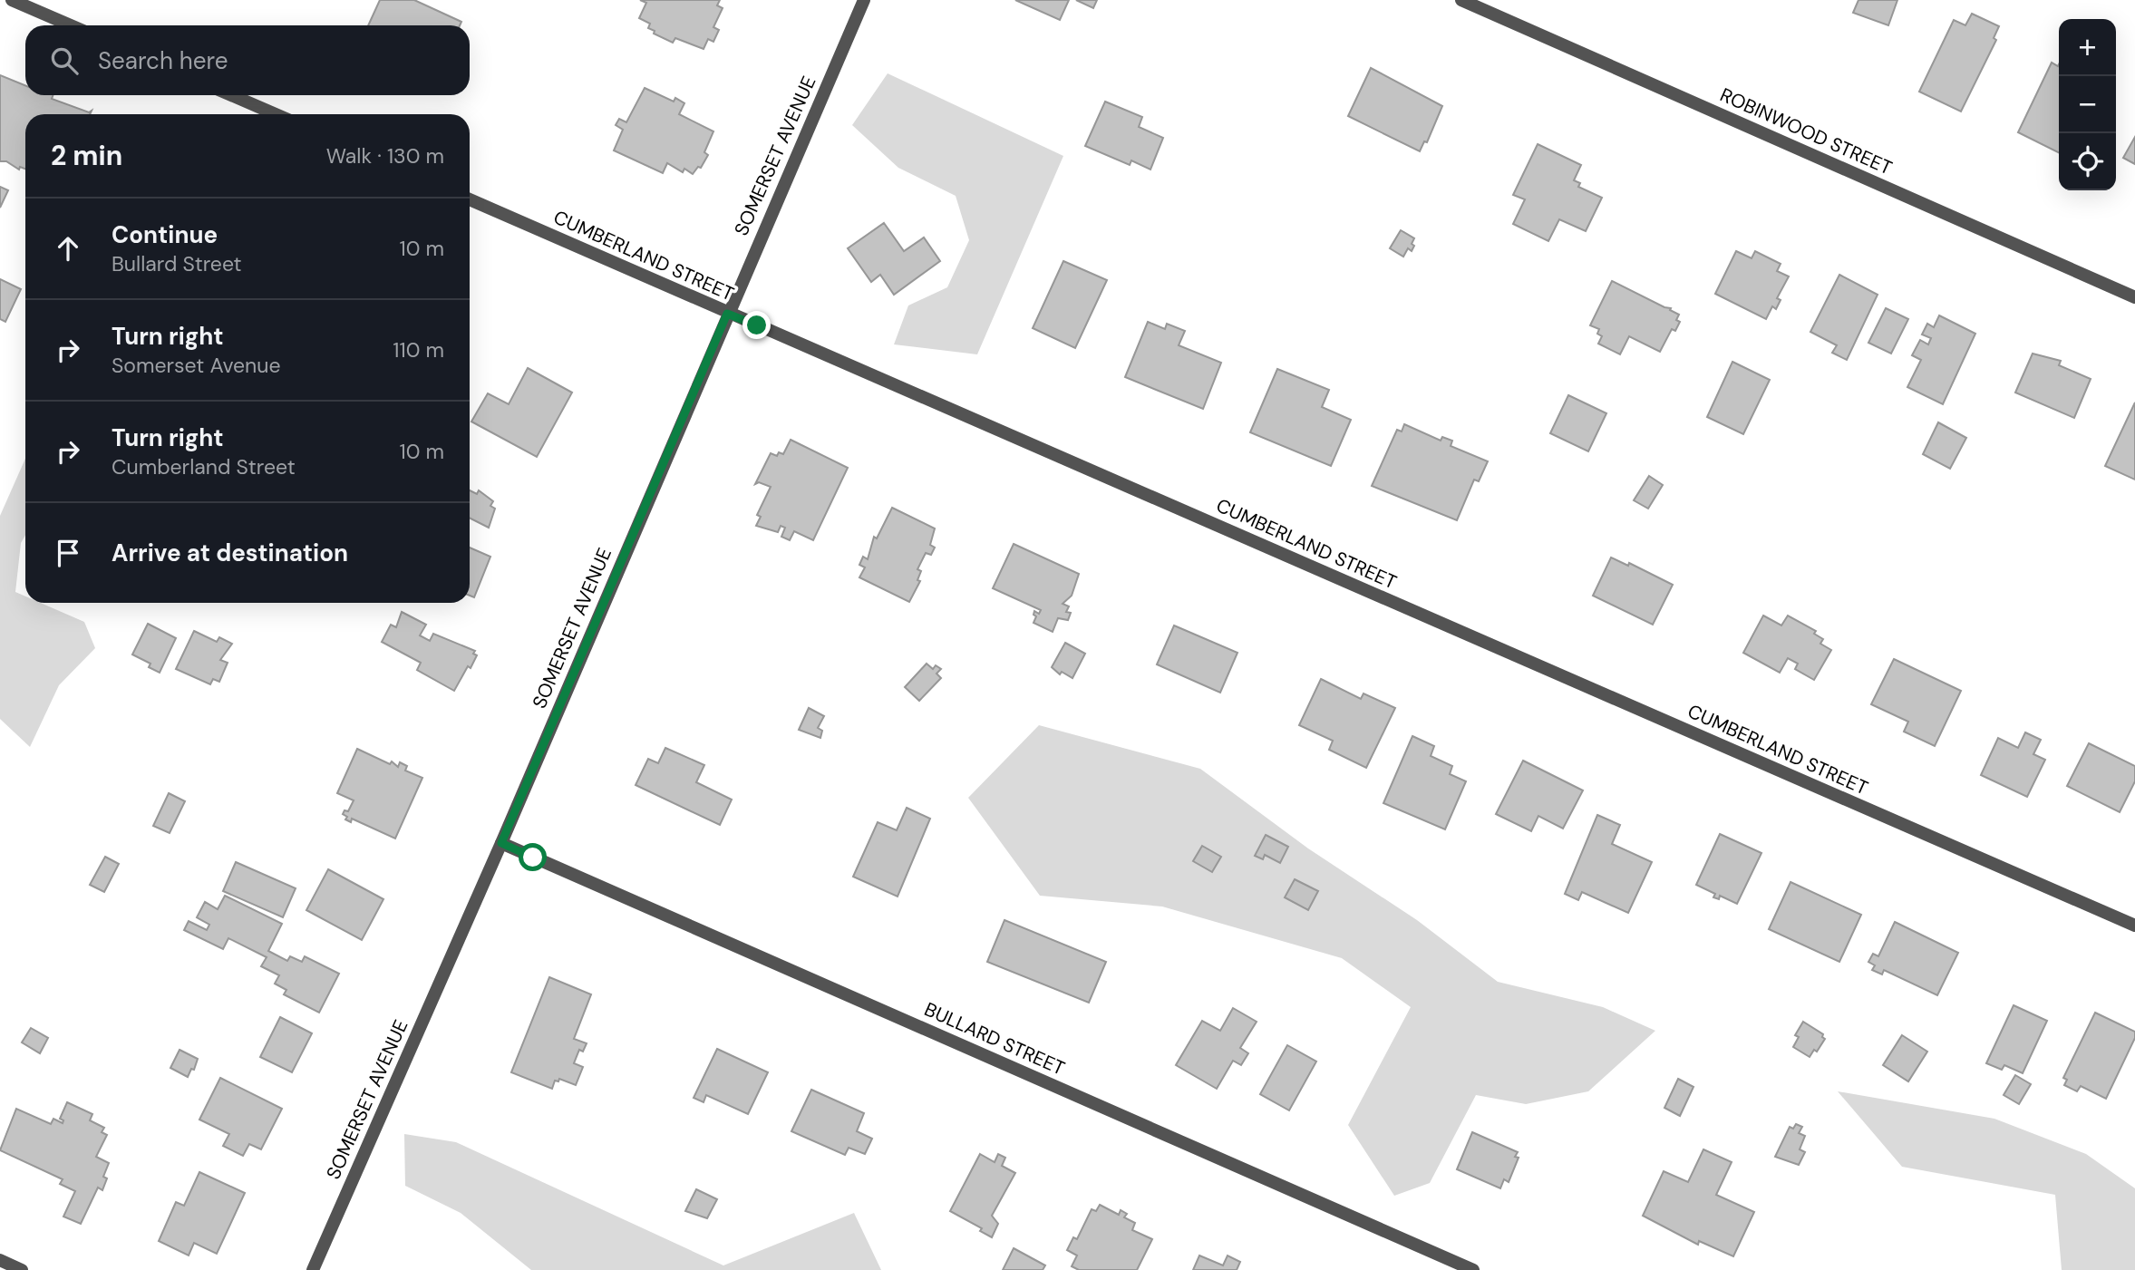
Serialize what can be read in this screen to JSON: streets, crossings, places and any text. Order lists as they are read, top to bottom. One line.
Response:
{"streets":{"street":["ROBINWOOD STREET","SOMERSET AVENUE","CUMBERLAND STREET","BULLARD STREET"]},"crossings":[["SOMERSET AVENUE","CUMBERLAND STREET"],["SOMERSET AVENUE","BULLARD STREET"]],"page":{"map_buttons":["+","−"],"search":"Search here","heading":["2 min","Walk · 130 m"],"list":[["Continue","Bullard Street","10 m"],["Turn right","Somerset Avenue","110 m"],["Turn right","Cumberland Street","10 m"],"Arrive at destination"]}}
